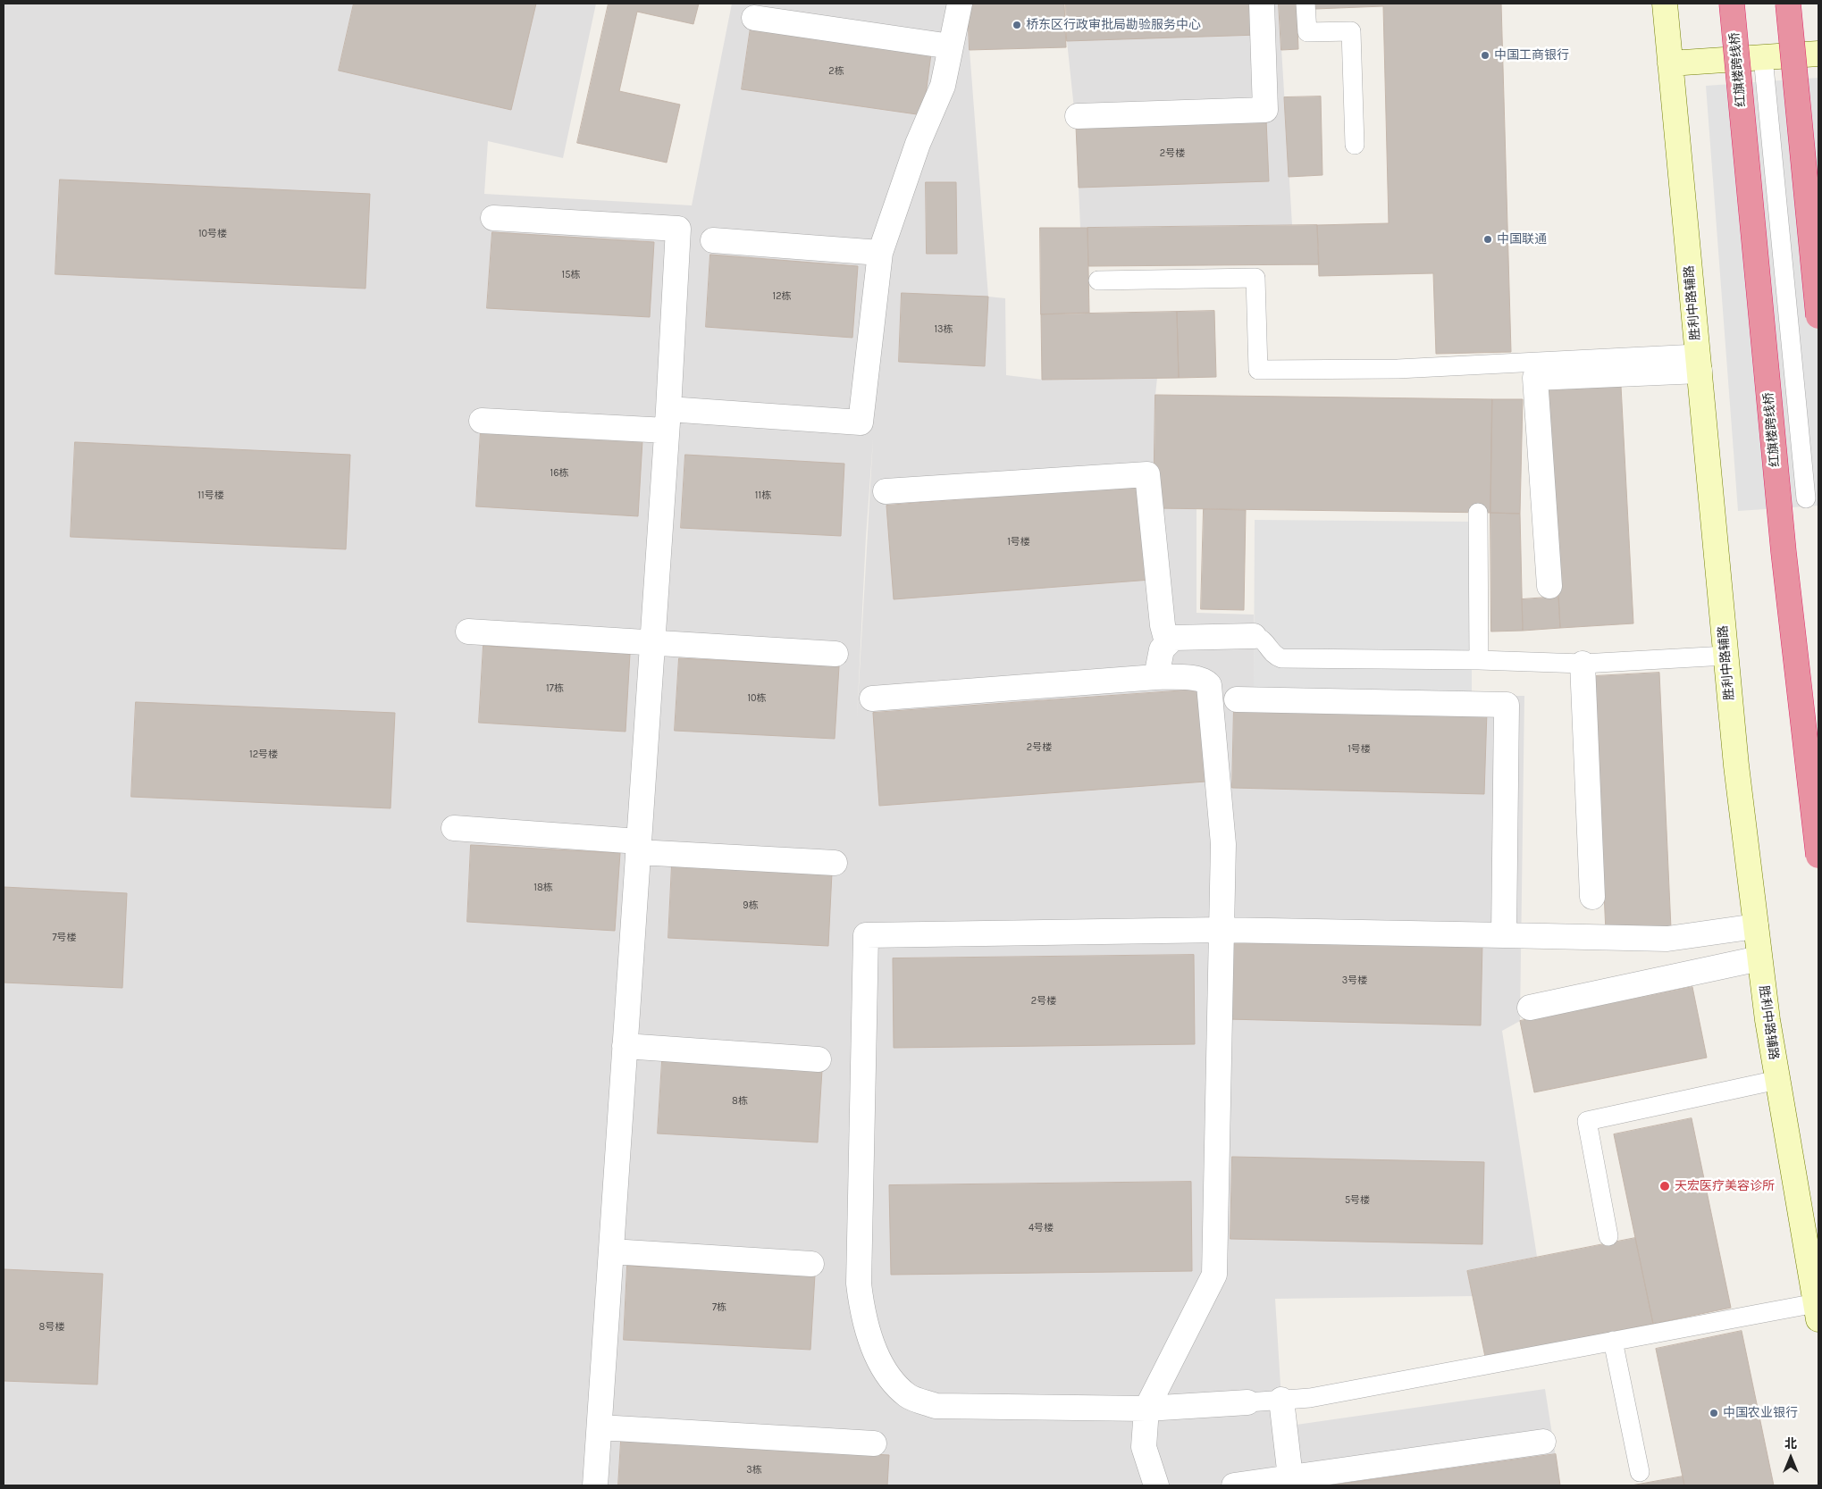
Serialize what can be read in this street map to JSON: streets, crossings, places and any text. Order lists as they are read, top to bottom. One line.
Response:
{"streets":{"highway":["红旗楼跨线桥"],"main road":["胜利中路辅路"]},"places":["桥东区行政审批局勘验服务中心","中国工商银行","中国联通","天宏医疗美容诊所","中国农业银行"],"house_numbers":["2栋","2号楼","10号楼","15栋","12栋","13栋","16栋","11号楼","11栋","1号楼","17栋","10栋","2号楼","1号楼","12号楼","18栋","9栋","7号楼","3号楼","2号楼","8栋","5号楼","4号楼","7栋","8号楼","3栋"],"north":"top"}
